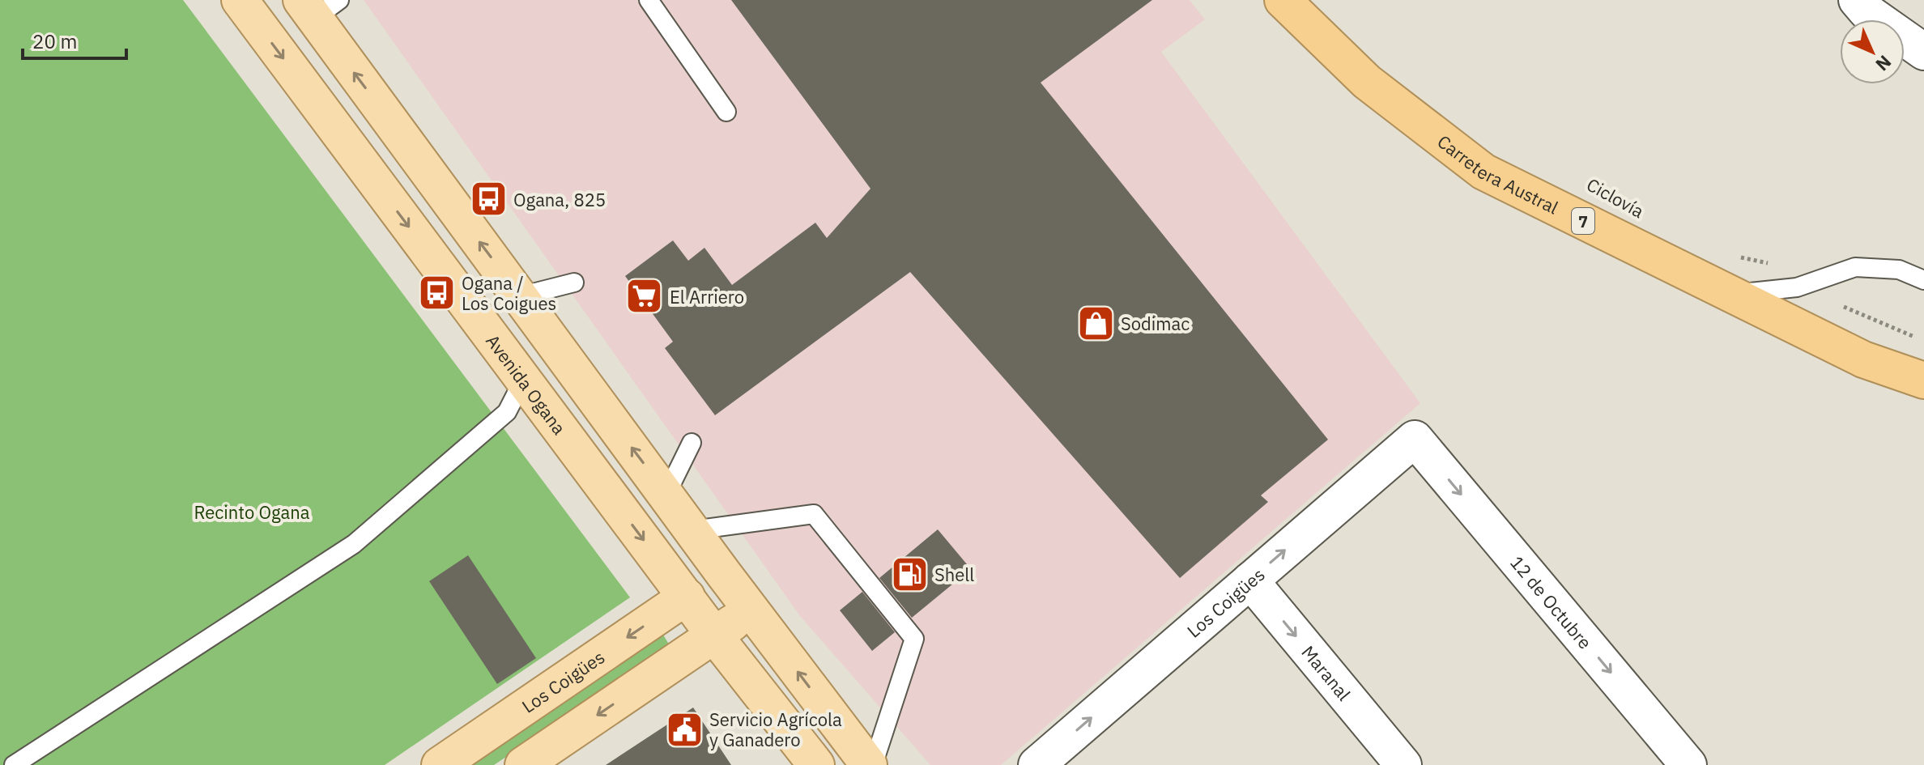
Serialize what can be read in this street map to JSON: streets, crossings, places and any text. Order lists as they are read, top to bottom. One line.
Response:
{"streets":{"highway":["Carretera Austral","7"],"main road":["Avenida Ogana","Los Coigües"],"street":["12 de Octubre","Maranal"]},"crossings":[["Avenida Ogana","Los Coigües"],["Los Coigües","12 de Octubre"],["Los Coigües","Maranal"]],"one_way":["12 de Octubre","Maranal"],"parks":["Recinto Ogana"],"places":{"bus stop":["Ogana, 825","Ogana / Los Coigues"],"supermarket":["El Arriero"],"shop":["Sodimac"],"fuel station":["Shell"],"public building":["Servicio Agrícola y Ganadero"]},"scale_bar":"20 m","north":"bottom right"}
